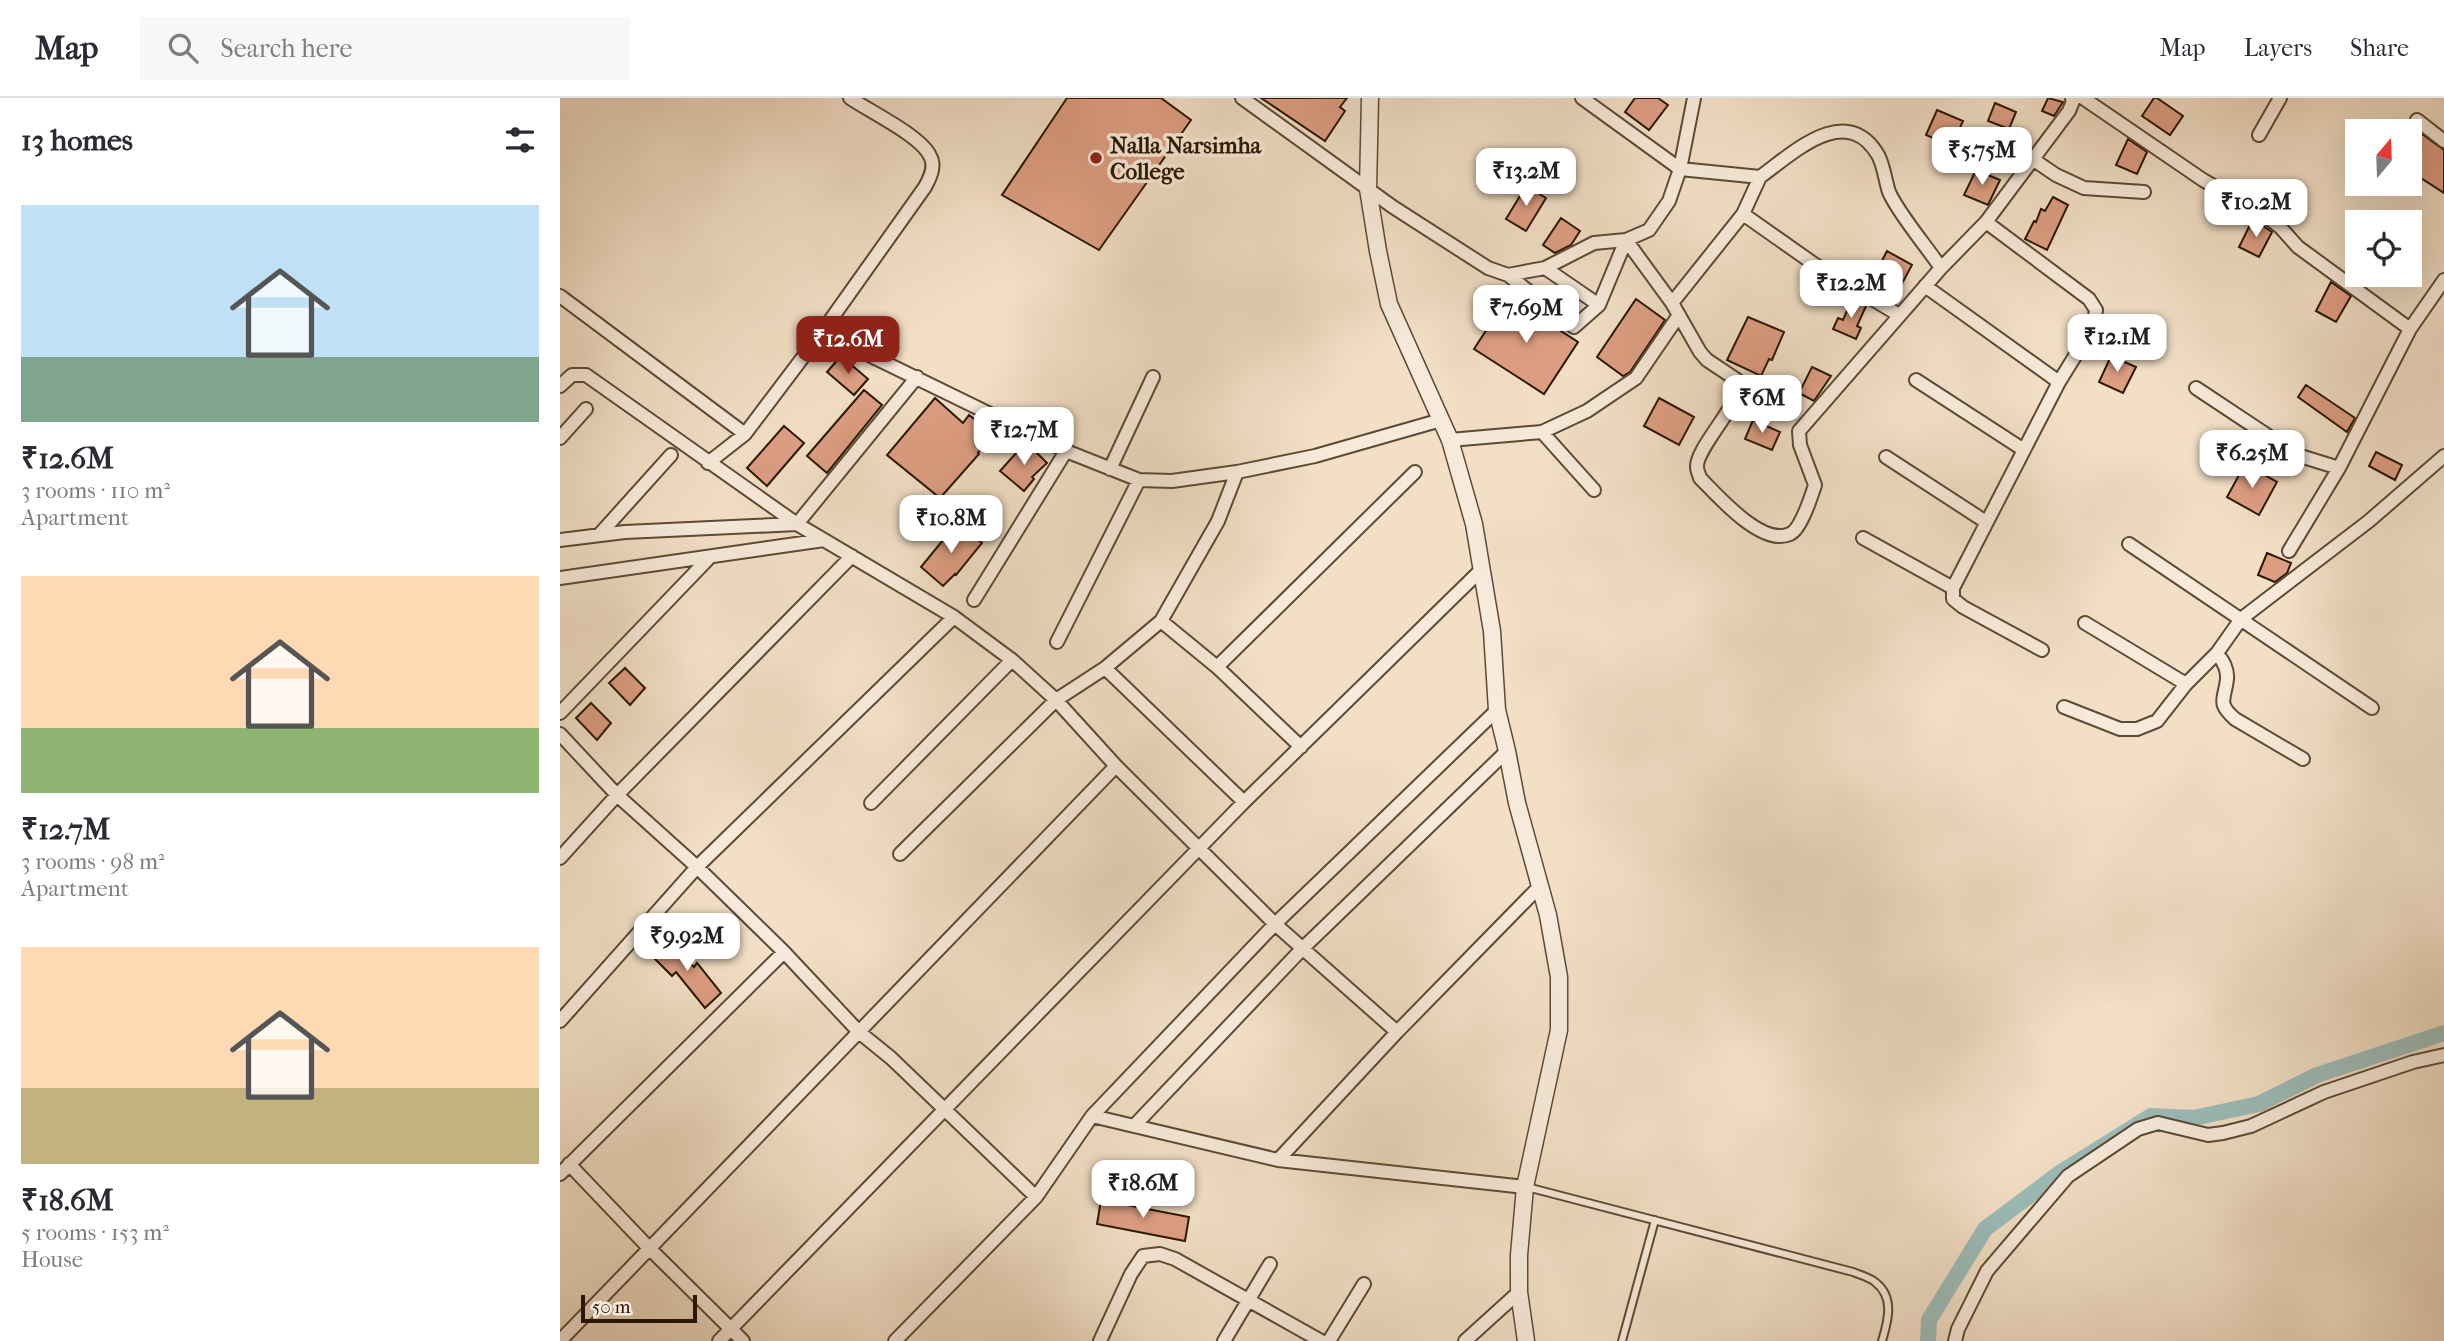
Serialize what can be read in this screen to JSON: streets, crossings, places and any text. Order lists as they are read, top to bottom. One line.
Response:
{"places":["Nalla Narsimha College"],"scale_bar":"50 m","north":"top","page":{"header":"Map","search":"Search here","nav":["Map","Layers","Share"],"heading":"13 homes","price":["₹5.75M","₹13.2M","₹10.2M","₹12.2M","₹7.69M","₹12.1M","₹12.6M","₹6M","₹12.7M","₹6.25M","₹10.8M","₹9.92M","₹18.6M"],"list":[{"name":"₹12.6M","note":"3 rooms · 110 m² · Apartment"},{"name":"₹12.7M","note":"3 rooms · 98 m² · Apartment"},{"name":"₹18.6M","note":"5 rooms · 153 m² · House"}],"scale":"50 m"}}
